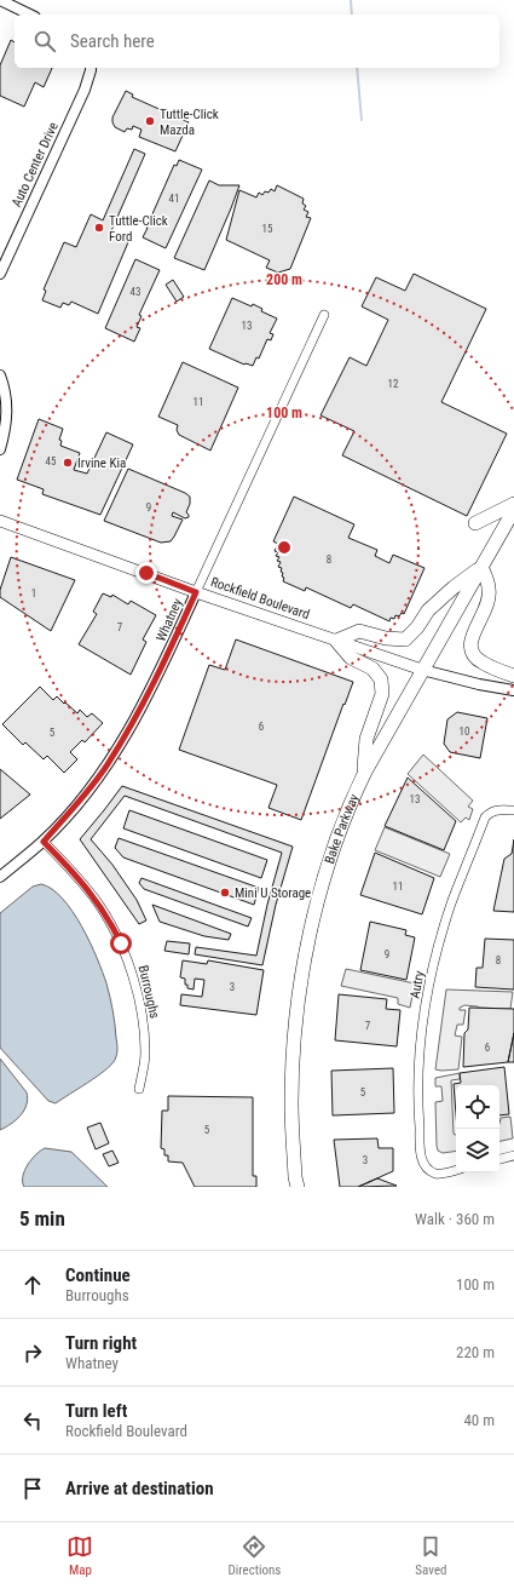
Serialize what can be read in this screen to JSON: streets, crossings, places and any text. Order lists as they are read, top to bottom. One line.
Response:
{"streets":{"main road":["Rockfield Boulevard","Bake Parkway"],"street":["Auto Center Drive","Whatney","Autry","Burroughs"]},"crossings":[["Rockfield Boulevard","Whatney"],["Rockfield Boulevard","Bake Parkway"],["Whatney","Burroughs"]],"places":["Tuttle-Click Mazda","Tuttle-Click Ford","Irvine Kia","Mini U Storage"],"house_numbers":["41","15","43","13","12","11","45","9","8","1","7","6","10","5","13","11","9","8","3","7","6","5","5","3"],"page":{"search":"Search here","heading":["5 min","Walk · 360 m"],"list":[["Continue","Burroughs","100 m"],["Turn right","Whatney","220 m"],["Turn left","Rockfield Boulevard","40 m"],"Arrive at destination"],"nav":["Map","Directions","Saved"]},"rings":["200 m","100 m"]}
